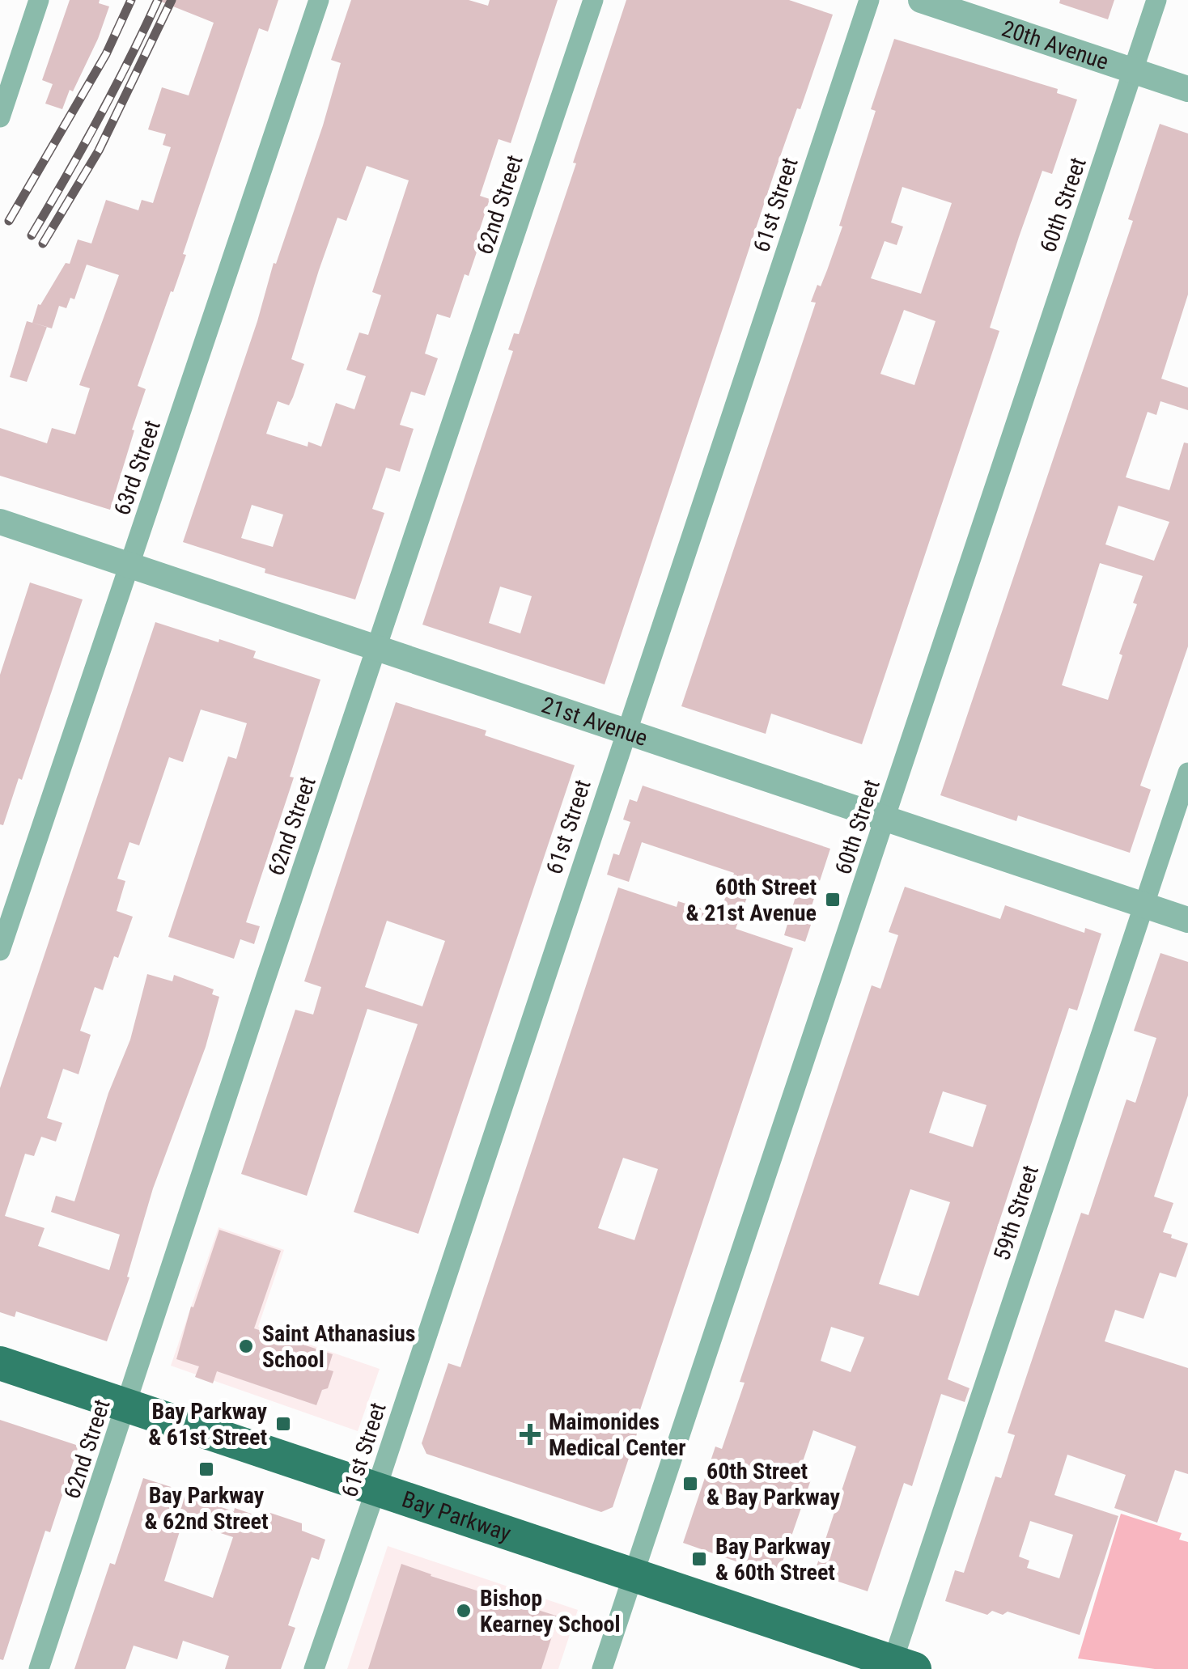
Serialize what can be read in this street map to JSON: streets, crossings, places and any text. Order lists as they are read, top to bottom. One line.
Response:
{"streets":{"main road":["Bay Parkway"],"street":["20th Avenue","62nd Street","61st Street","60th Street","63rd Street","21st Avenue","59th Street"]},"crossings":[["20th Avenue","60th Street"],["62nd Street","21st Avenue"],["62nd Street","Bay Parkway"],["61st Street","21st Avenue"],["61st Street","Bay Parkway"],["60th Street","21st Avenue"],["60th Street","Bay Parkway"],["63rd Street","21st Avenue"],["21st Avenue","59th Street"],["59th Street","Bay Parkway"]],"places":{"transit":["60th Street & 21st Avenue","Bay Parkway & 61st Street","Bay Parkway & 62nd Street","60th Street & Bay Parkway","Bay Parkway & 60th Street"],"other":["Saint Athanasius School","Bishop Kearney School"],"health":["Maimonides Medical Center"]}}
